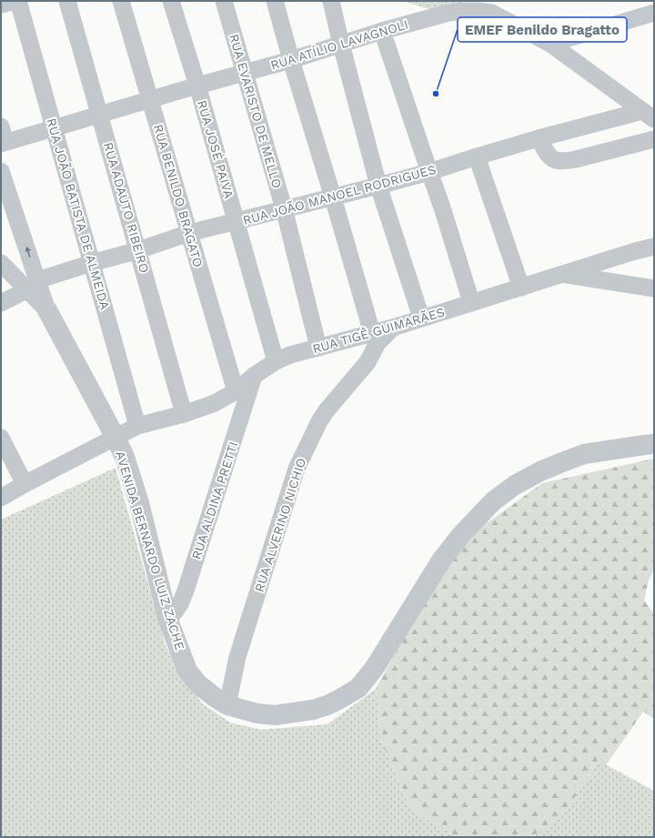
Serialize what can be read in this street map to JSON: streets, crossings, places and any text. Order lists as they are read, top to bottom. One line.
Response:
{"streets":{"street":["RUA ATÍLIO LAVAGNOLI","RUA EVARISTO DE MELLO","RUA JOSÉ PAIVA","RUA JOÃO MANOEL RODRIGUES","RUA BENILDO BRAGATO","RUA ADAUTO RIBEIRO","RUA JOÃO BATISTA DE ALMEIDA","RUA TIGÊ GUIMARÃES","RUA ALDINA PRETTI","RUA ALVERINO NICHIO","AVENIDA BERNARDO LUIZ ZACHE"]},"crossings":[["RUA ATÍLIO LAVAGNOLI","RUA EVARISTO DE MELLO"],["RUA ATÍLIO LAVAGNOLI","RUA JOSÉ PAIVA"],["RUA ATÍLIO LAVAGNOLI","RUA JOÃO MANOEL RODRIGUES"],["RUA ATÍLIO LAVAGNOLI","RUA BENILDO BRAGATO"],["RUA ATÍLIO LAVAGNOLI","RUA ADAUTO RIBEIRO"],["RUA ATÍLIO LAVAGNOLI","RUA JOÃO BATISTA DE ALMEIDA"],["RUA EVARISTO DE MELLO","RUA JOÃO MANOEL RODRIGUES"],["RUA EVARISTO DE MELLO","RUA TIGÊ GUIMARÃES"],["RUA JOSÉ PAIVA","RUA JOÃO MANOEL RODRIGUES"],["RUA JOSÉ PAIVA","RUA TIGÊ GUIMARÃES"],["RUA JOÃO MANOEL RODRIGUES","RUA BENILDO BRAGATO"],["RUA JOÃO MANOEL RODRIGUES","RUA ADAUTO RIBEIRO"],["RUA JOÃO MANOEL RODRIGUES","RUA JOÃO BATISTA DE ALMEIDA"],["RUA BENILDO BRAGATO","RUA TIGÊ GUIMARÃES"],["RUA ADAUTO RIBEIRO","RUA TIGÊ GUIMARÃES"],["RUA JOÃO BATISTA DE ALMEIDA","RUA TIGÊ GUIMARÃES"],["RUA TIGÊ GUIMARÃES","RUA ALDINA PRETTI"],["RUA TIGÊ GUIMARÃES","RUA ALVERINO NICHIO"],["RUA TIGÊ GUIMARÃES","AVENIDA BERNARDO LUIZ ZACHE"],["RUA ALDINA PRETTI","AVENIDA BERNARDO LUIZ ZACHE"],["RUA ALVERINO NICHIO","AVENIDA BERNARDO LUIZ ZACHE"]],"places":["EMEF Benildo Bragatto"]}
